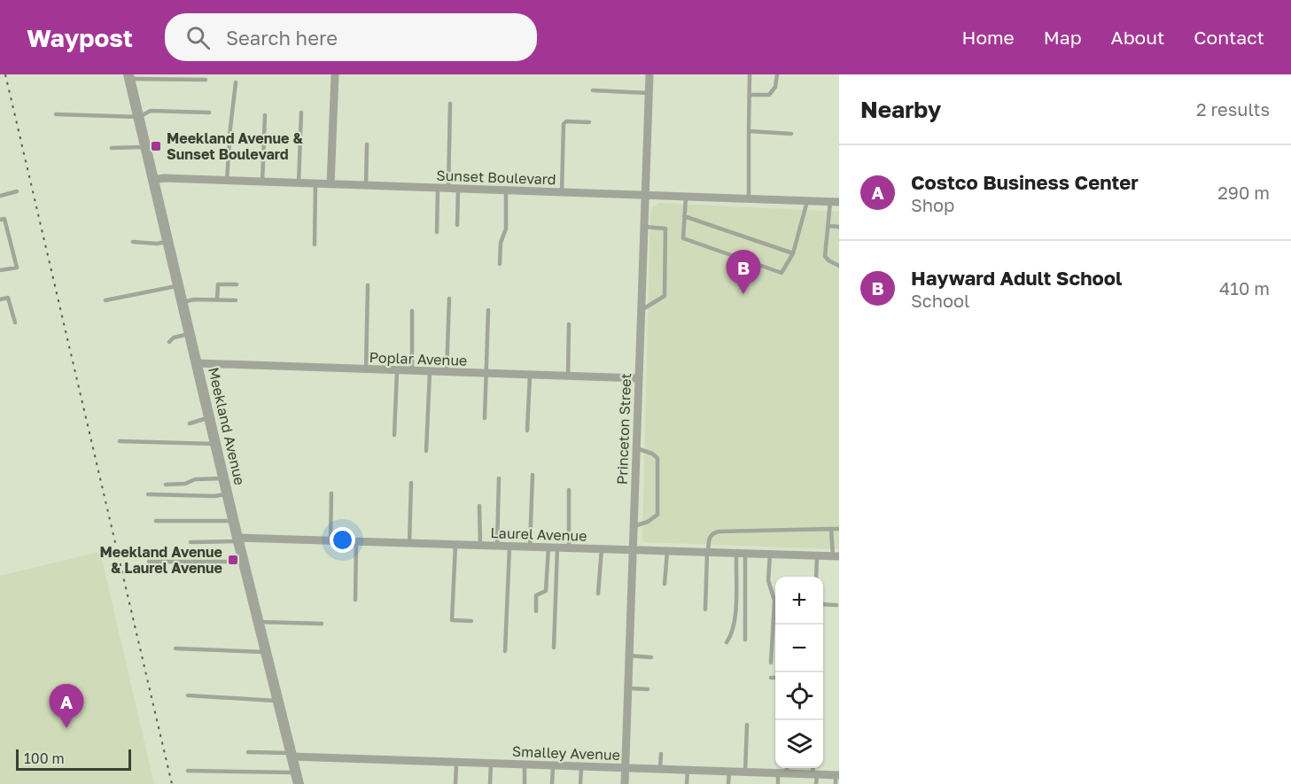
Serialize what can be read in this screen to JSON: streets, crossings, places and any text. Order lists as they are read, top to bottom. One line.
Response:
{"streets":{"street":["Sunset Boulevard","Poplar Avenue","Meekland Avenue","Princeton Street","Laurel Avenue","Smalley Avenue"]},"crossings":[["Sunset Boulevard","Meekland Avenue"],["Sunset Boulevard","Princeton Street"],["Poplar Avenue","Meekland Avenue"],["Poplar Avenue","Princeton Street"],["Meekland Avenue","Laurel Avenue"],["Meekland Avenue","Smalley Avenue"],["Princeton Street","Laurel Avenue"],["Princeton Street","Smalley Avenue"]],"places":{"transit":["Meekland Avenue & Sunset Boulevard","Meekland Avenue & Laurel Avenue"]},"scale_bar":"100 m","page":{"header":"Waypost","search":"Search here","nav":["Home","Map","About","Contact"],"heading":["Nearby","2 results"],"list":[{"mark":"A","name":"Costco Business Center","note":"Shop","value":"290 m"},{"mark":"B","name":"Hayward Adult School","note":"School","value":"410 m"}],"pins":["B","A"],"map_buttons":["+","−"],"scale":"100 m"}}
